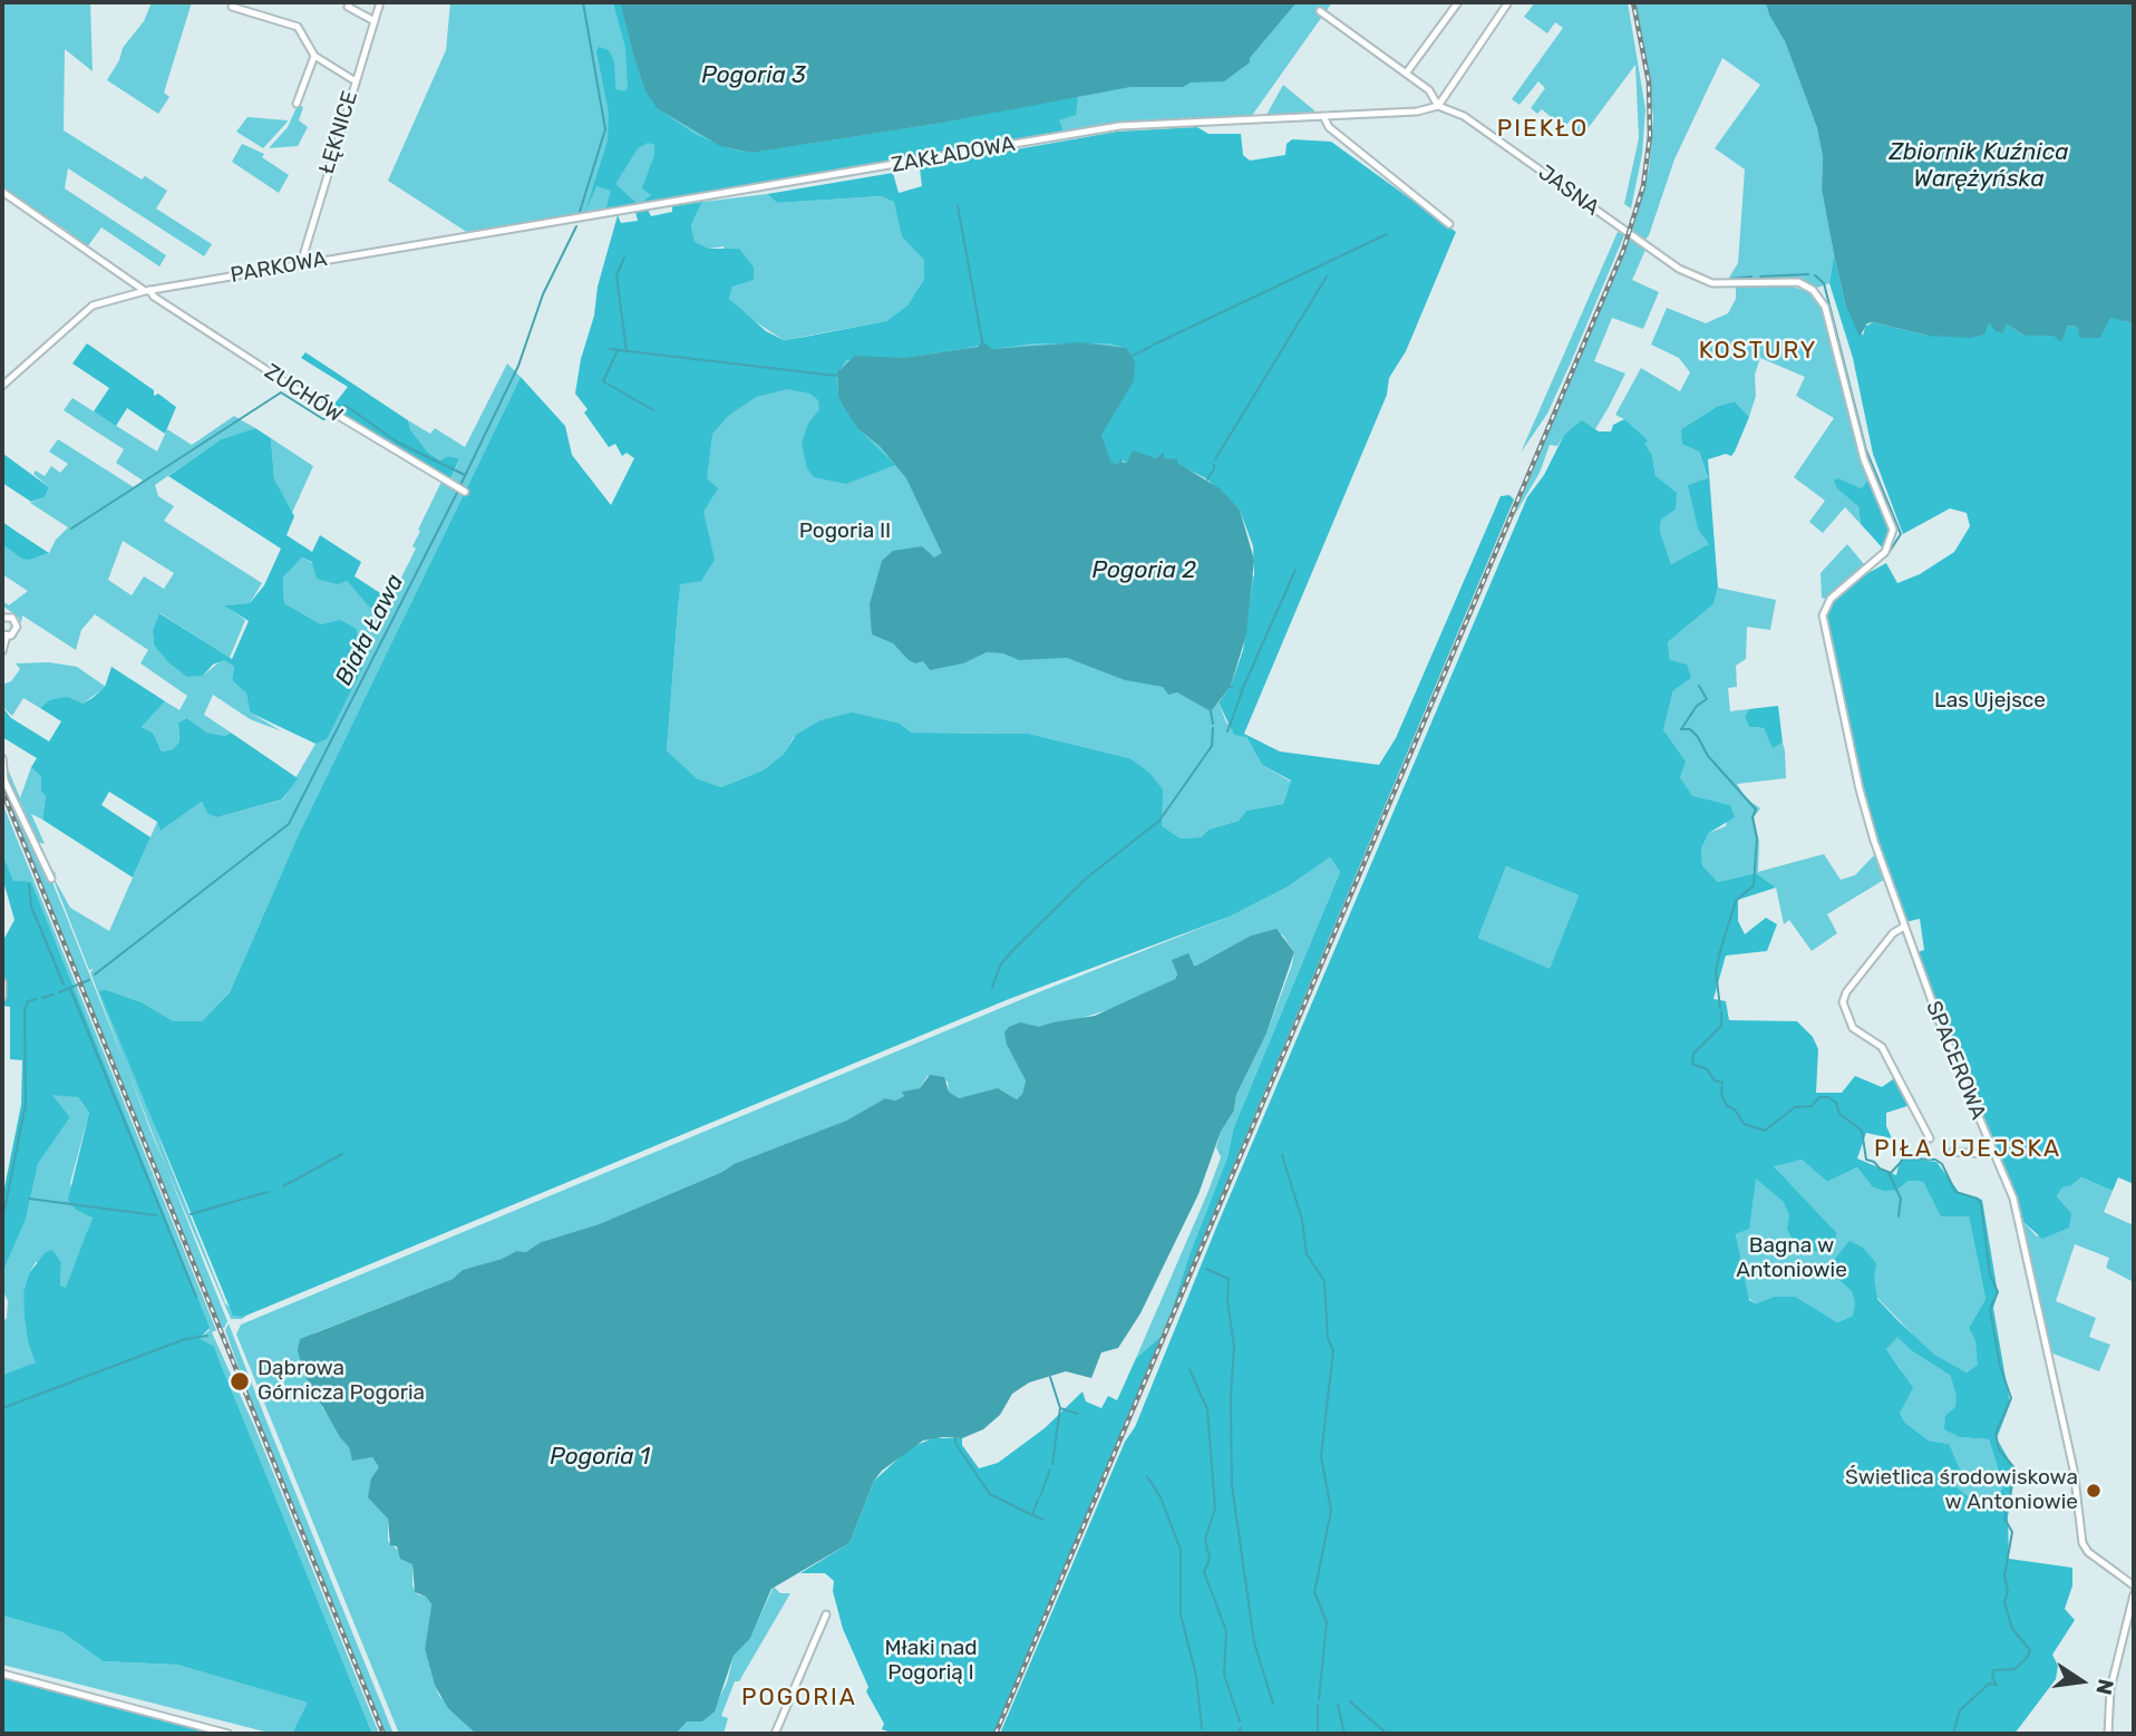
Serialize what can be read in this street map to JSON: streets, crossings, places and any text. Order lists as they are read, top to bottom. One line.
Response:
{"streets":{"street":["ŁĘKNICE","ZAKŁADOWA","JASNA","PARKOWA","ZUCHÓW","SPACEROWA"]},"crossings":[["ŁĘKNICE","PARKOWA"],["ZAKŁADOWA","JASNA"],["ZAKŁADOWA","PARKOWA"],["JASNA","SPACEROWA"],["PARKOWA","ZUCHÓW"]],"districts":["PIEKŁO","KOSTURY","PIŁA UJEJSKA","POGORIA"],"water":["Pogoria 3","Zbiornik Kuźnica Warężyńska","Pogoria 2","Biała Ława","Pogoria 1"],"parks":["Pogoria II","Las Ujejsce","Bagna w Antoniowie","Młaki nad Pogorią I"],"places":["Dąbrowa Górnicza Pogoria","Świetlica środowiskowa w Antoniowie"],"north":"right"}
